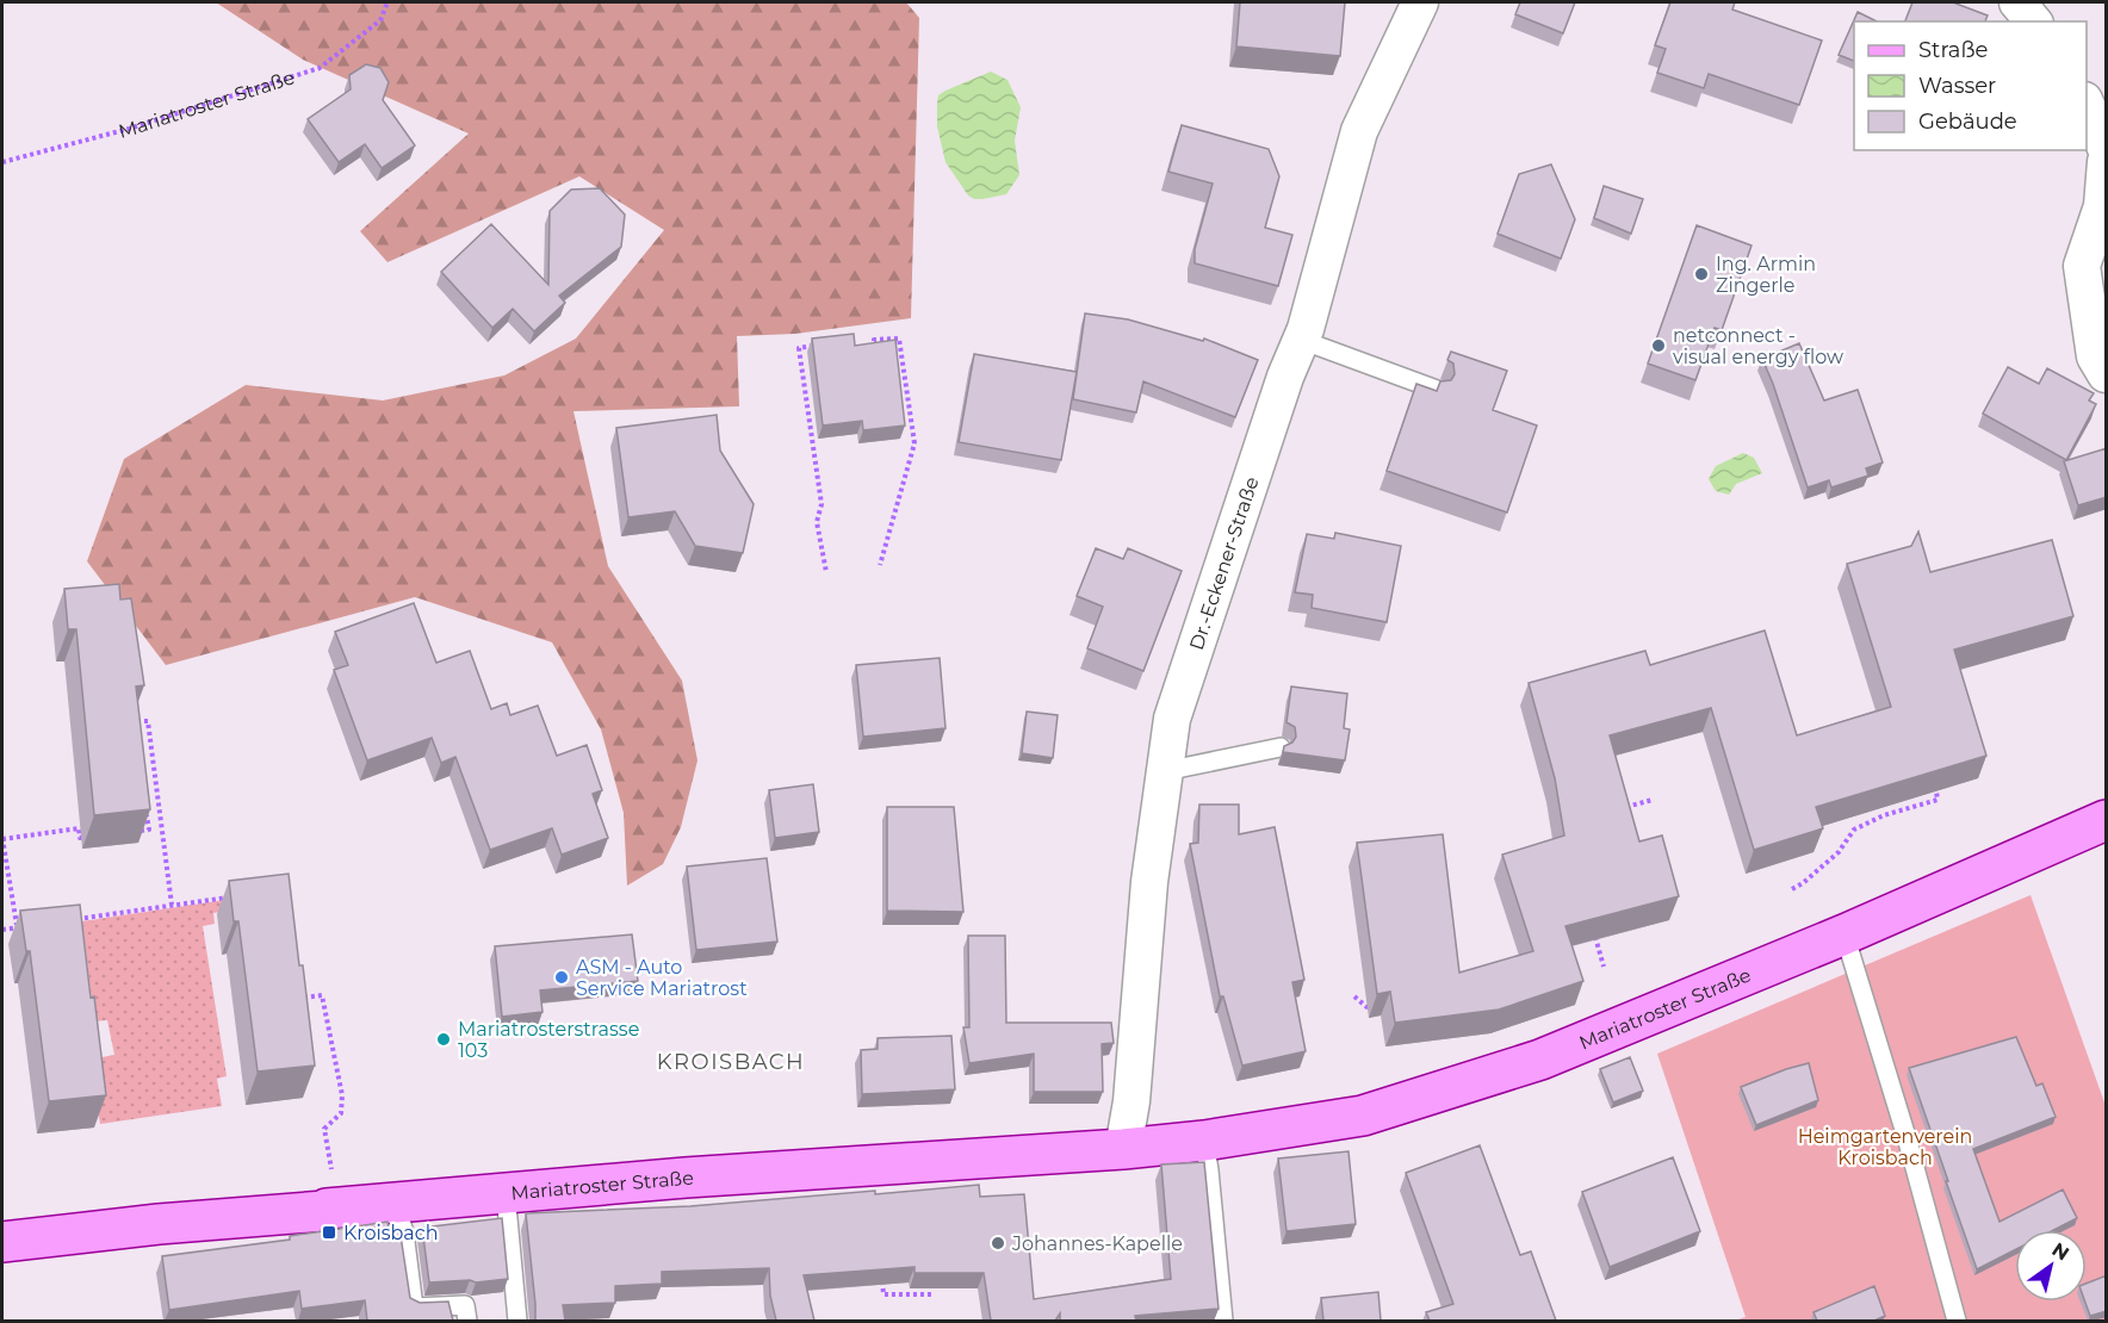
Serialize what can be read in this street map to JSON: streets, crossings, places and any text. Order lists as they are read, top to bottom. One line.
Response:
{"streets":{"main road":["Mariatroster Straße"],"street":["Dr.-Eckener-Straße"]},"crossings":[["Mariatroster Straße","Dr.-Eckener-Straße"]],"districts":["KROISBACH"],"parks":["Heimgartenverein Kroisbach"],"places":{"other":["Ing. Armin Zingerle","netconnect - visual energy flow","ASM - Auto Service Mariatrost","Mariatrosterstrasse 103","Johannes-Kapelle"],"transit":["Kroisbach"]},"legend":["Straße","Wasser","Gebäude"],"north":"top right"}
